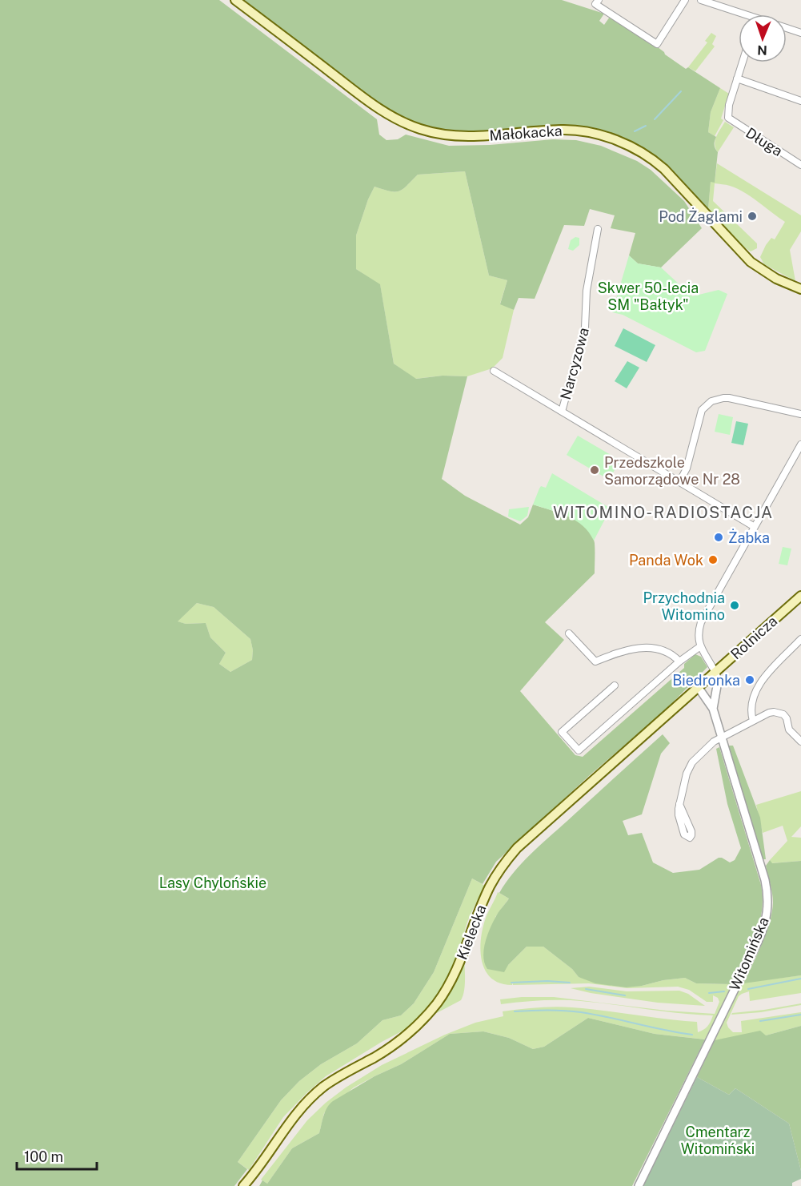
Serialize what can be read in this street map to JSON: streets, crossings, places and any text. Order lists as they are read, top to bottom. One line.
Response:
{"streets":{"main road":["Małokacka","Rolnicza","Kielecka"],"street":["Długa","Narcyzowa","Witomińska"]},"crossings":[["Rolnicza","Kielecka"],["Rolnicza","Witomińska"],["Kielecka","Witomińska"]],"districts":["WITOMINO-RADIOSTACJA"],"parks":["Skwer 50-lecia SM \"Bałtyk\"","Lasy Chylońskie","Cmentarz Witomiński"],"places":["Pod Żaglami","Przedszkole Samorządowe Nr 28","Żabka","Panda Wok","Przychodnia Witomino","Biedronka"],"scale_bar":"100 m","north":"bottom"}
